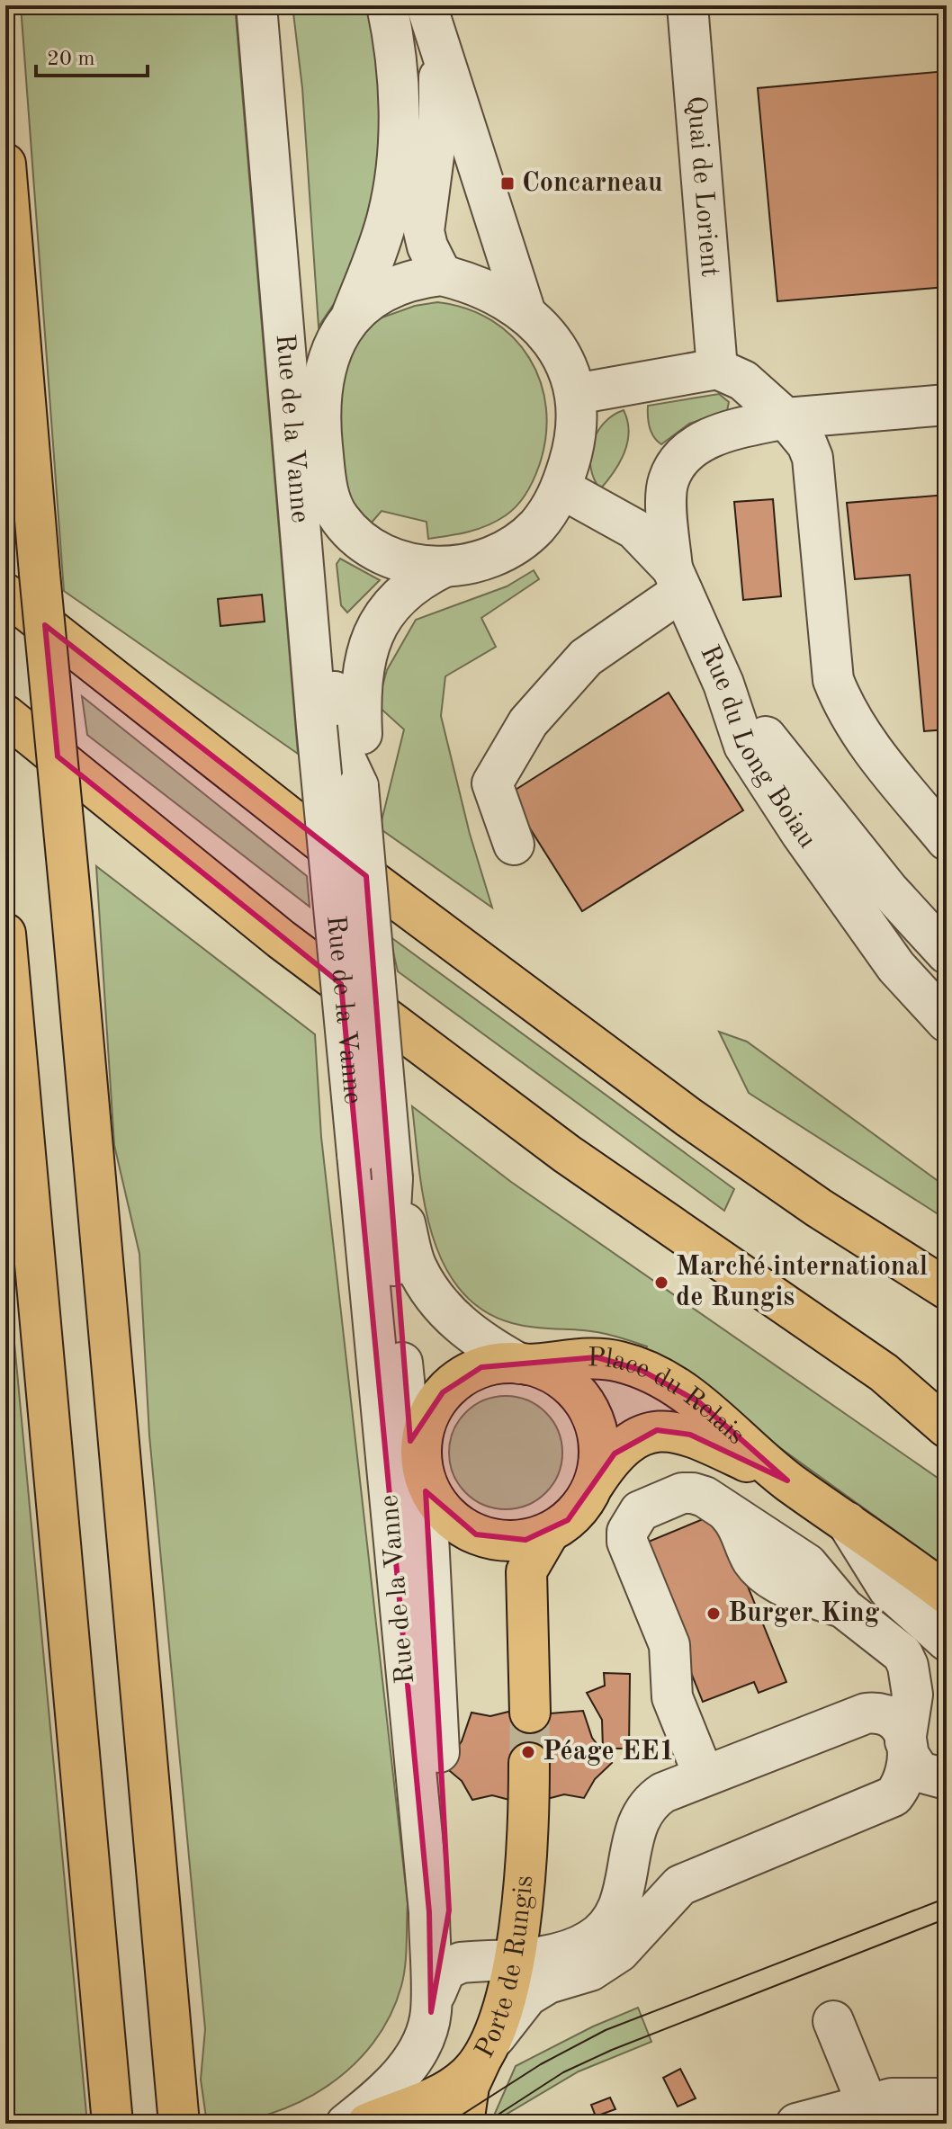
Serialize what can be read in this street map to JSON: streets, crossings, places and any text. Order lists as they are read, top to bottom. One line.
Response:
{"streets":{"main road":["Place du Relais","Porte de Rungis"],"street":["Quai de Lorient","Rue de la Vanne","Rue du Long Boiau"]},"crossings":[["Rue de la Vanne","Place du Relais"],["Rue de la Vanne","Porte de Rungis"]],"places":{"transit":["Concarneau"],"other":["Marché international de Rungis","Burger King","Péage EE1"]},"scale_bar":"20 m"}
